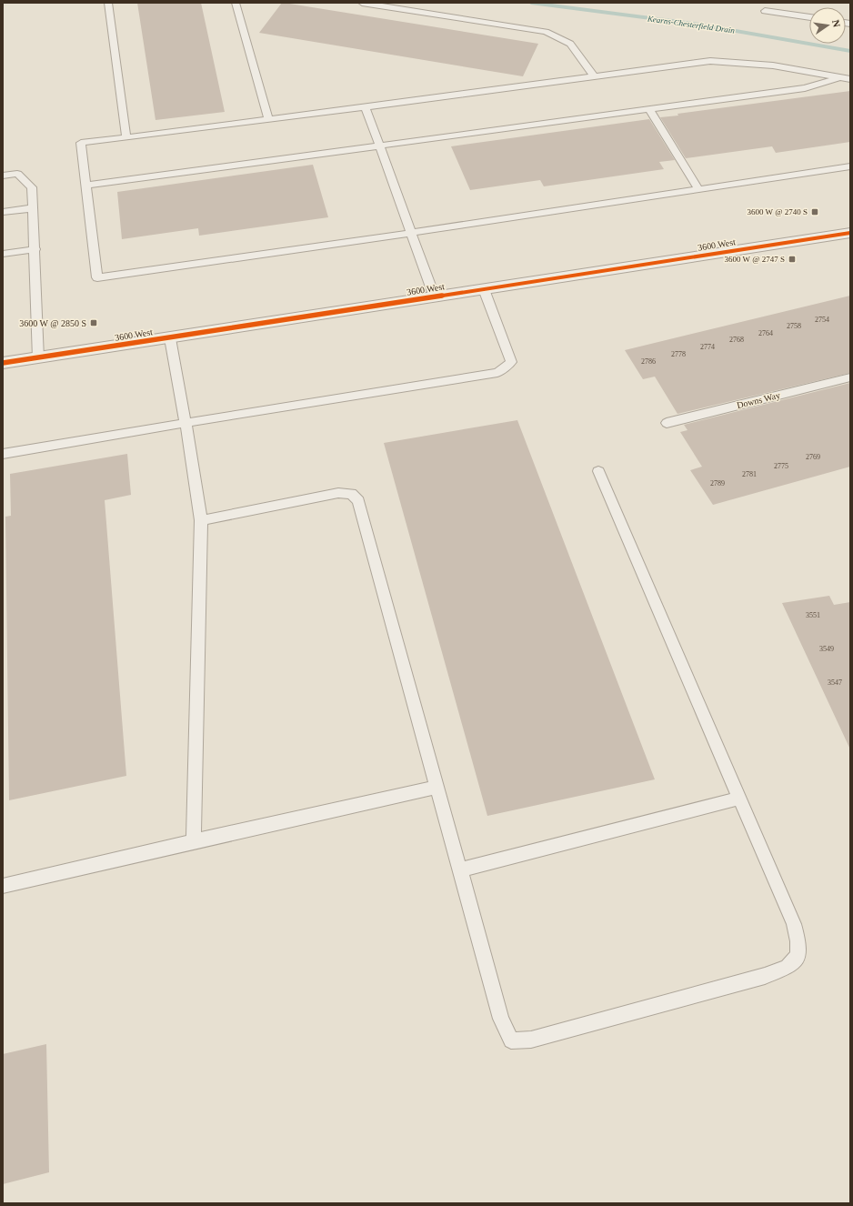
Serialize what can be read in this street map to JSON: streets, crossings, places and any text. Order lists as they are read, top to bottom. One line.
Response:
{"streets":{"street":["3600 West"],"lane":["Downs Way"]},"water":["Kearns-Chesterfield Drain"],"places":{"transit":["3600 W @ 2740 S","3600 W @ 2747 S","3600 W @ 2850 S"]},"house_numbers":["2754","2758","2764","2768","2774","2778","2786","2769","2775","2781","2789","3551","3549","3547"],"north":"right"}
